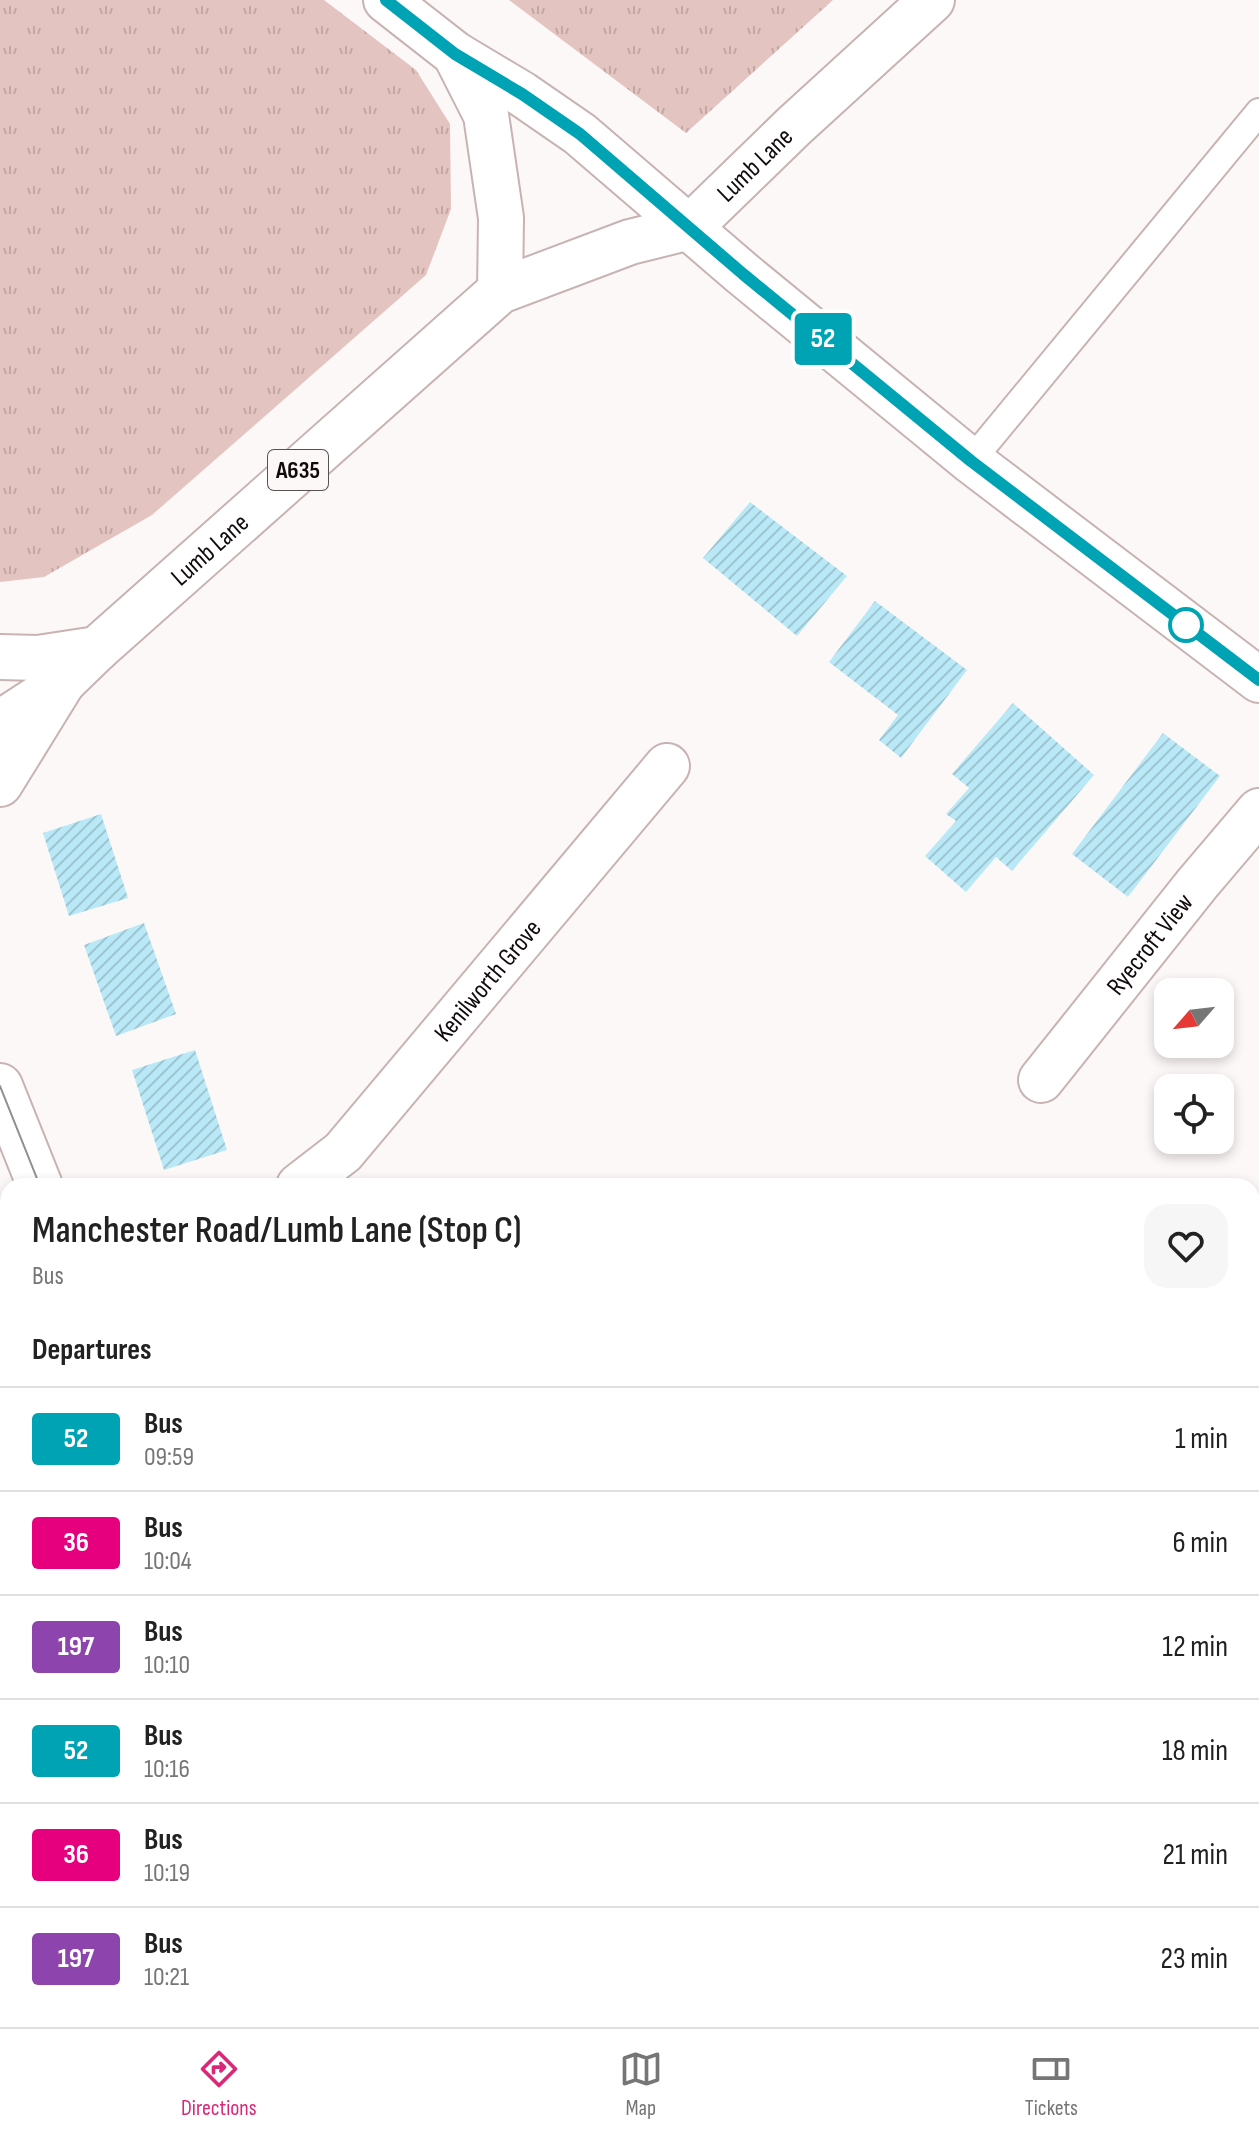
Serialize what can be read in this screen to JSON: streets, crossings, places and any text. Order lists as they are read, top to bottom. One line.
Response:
{"streets":{"main road":["Lumb Lane","A635","Ryecroft View","Kenilworth Grove"]},"lines":["bus line 52"],"north":"bottom left","page":{"on_map":"52","heading":[["Manchester Road/Lumb Lane (Stop C)","Bus"],"Departures"],"list":[{"mark":"52","name":"Bus","note":"09:59","value":"1 min"},{"mark":"36","name":"Bus","note":"10:04","value":"6 min"},{"mark":"197","name":"Bus","note":"10:10","value":"12 min"},{"mark":"52","name":"Bus","note":"10:16","value":"18 min"},{"mark":"36","name":"Bus","note":"10:19","value":"21 min"},{"mark":"197","name":"Bus","note":"10:21","value":"23 min"}],"tabs":["Directions","Map","Tickets"]}}
